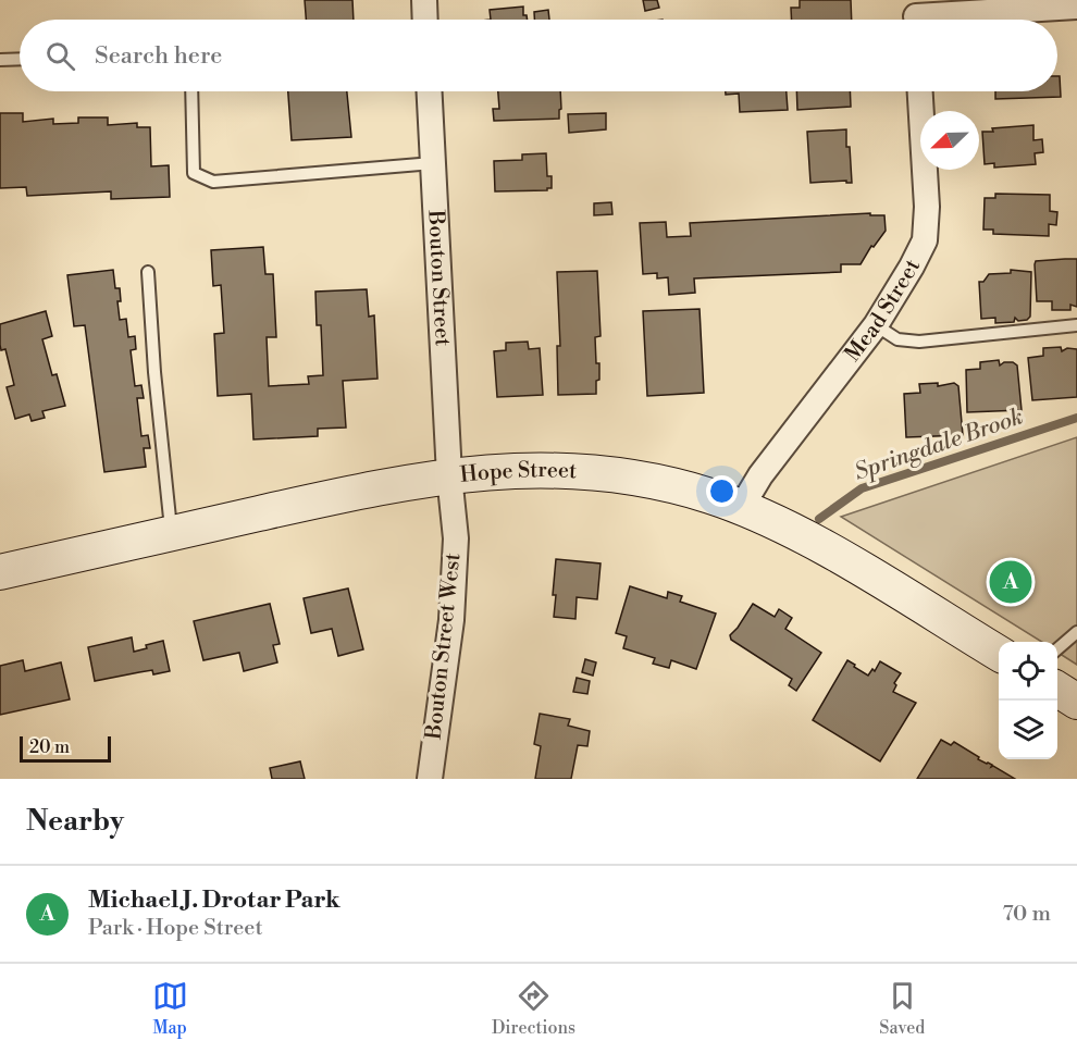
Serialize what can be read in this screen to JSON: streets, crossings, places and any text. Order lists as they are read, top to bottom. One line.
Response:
{"streets":{"main road":["Hope Street"],"street":["Bouton Street","Mead Street","Bouton Street West"]},"crossings":[["Bouton Street","Hope Street"],["Bouton Street","Bouton Street West"],["Mead Street","Hope Street"],["Hope Street","Bouton Street West"]],"water":["Springdale Brook"],"scale_bar":"20 m","north":"bottom left","page":{"search":"Search here","pins":"A","scale":"20 m","heading":"Nearby","list":[{"mark":"A","name":"Michael J. Drotar Park","note":"Park · Hope Street","value":"70 m"}],"nav":["Map","Directions","Saved"]}}
